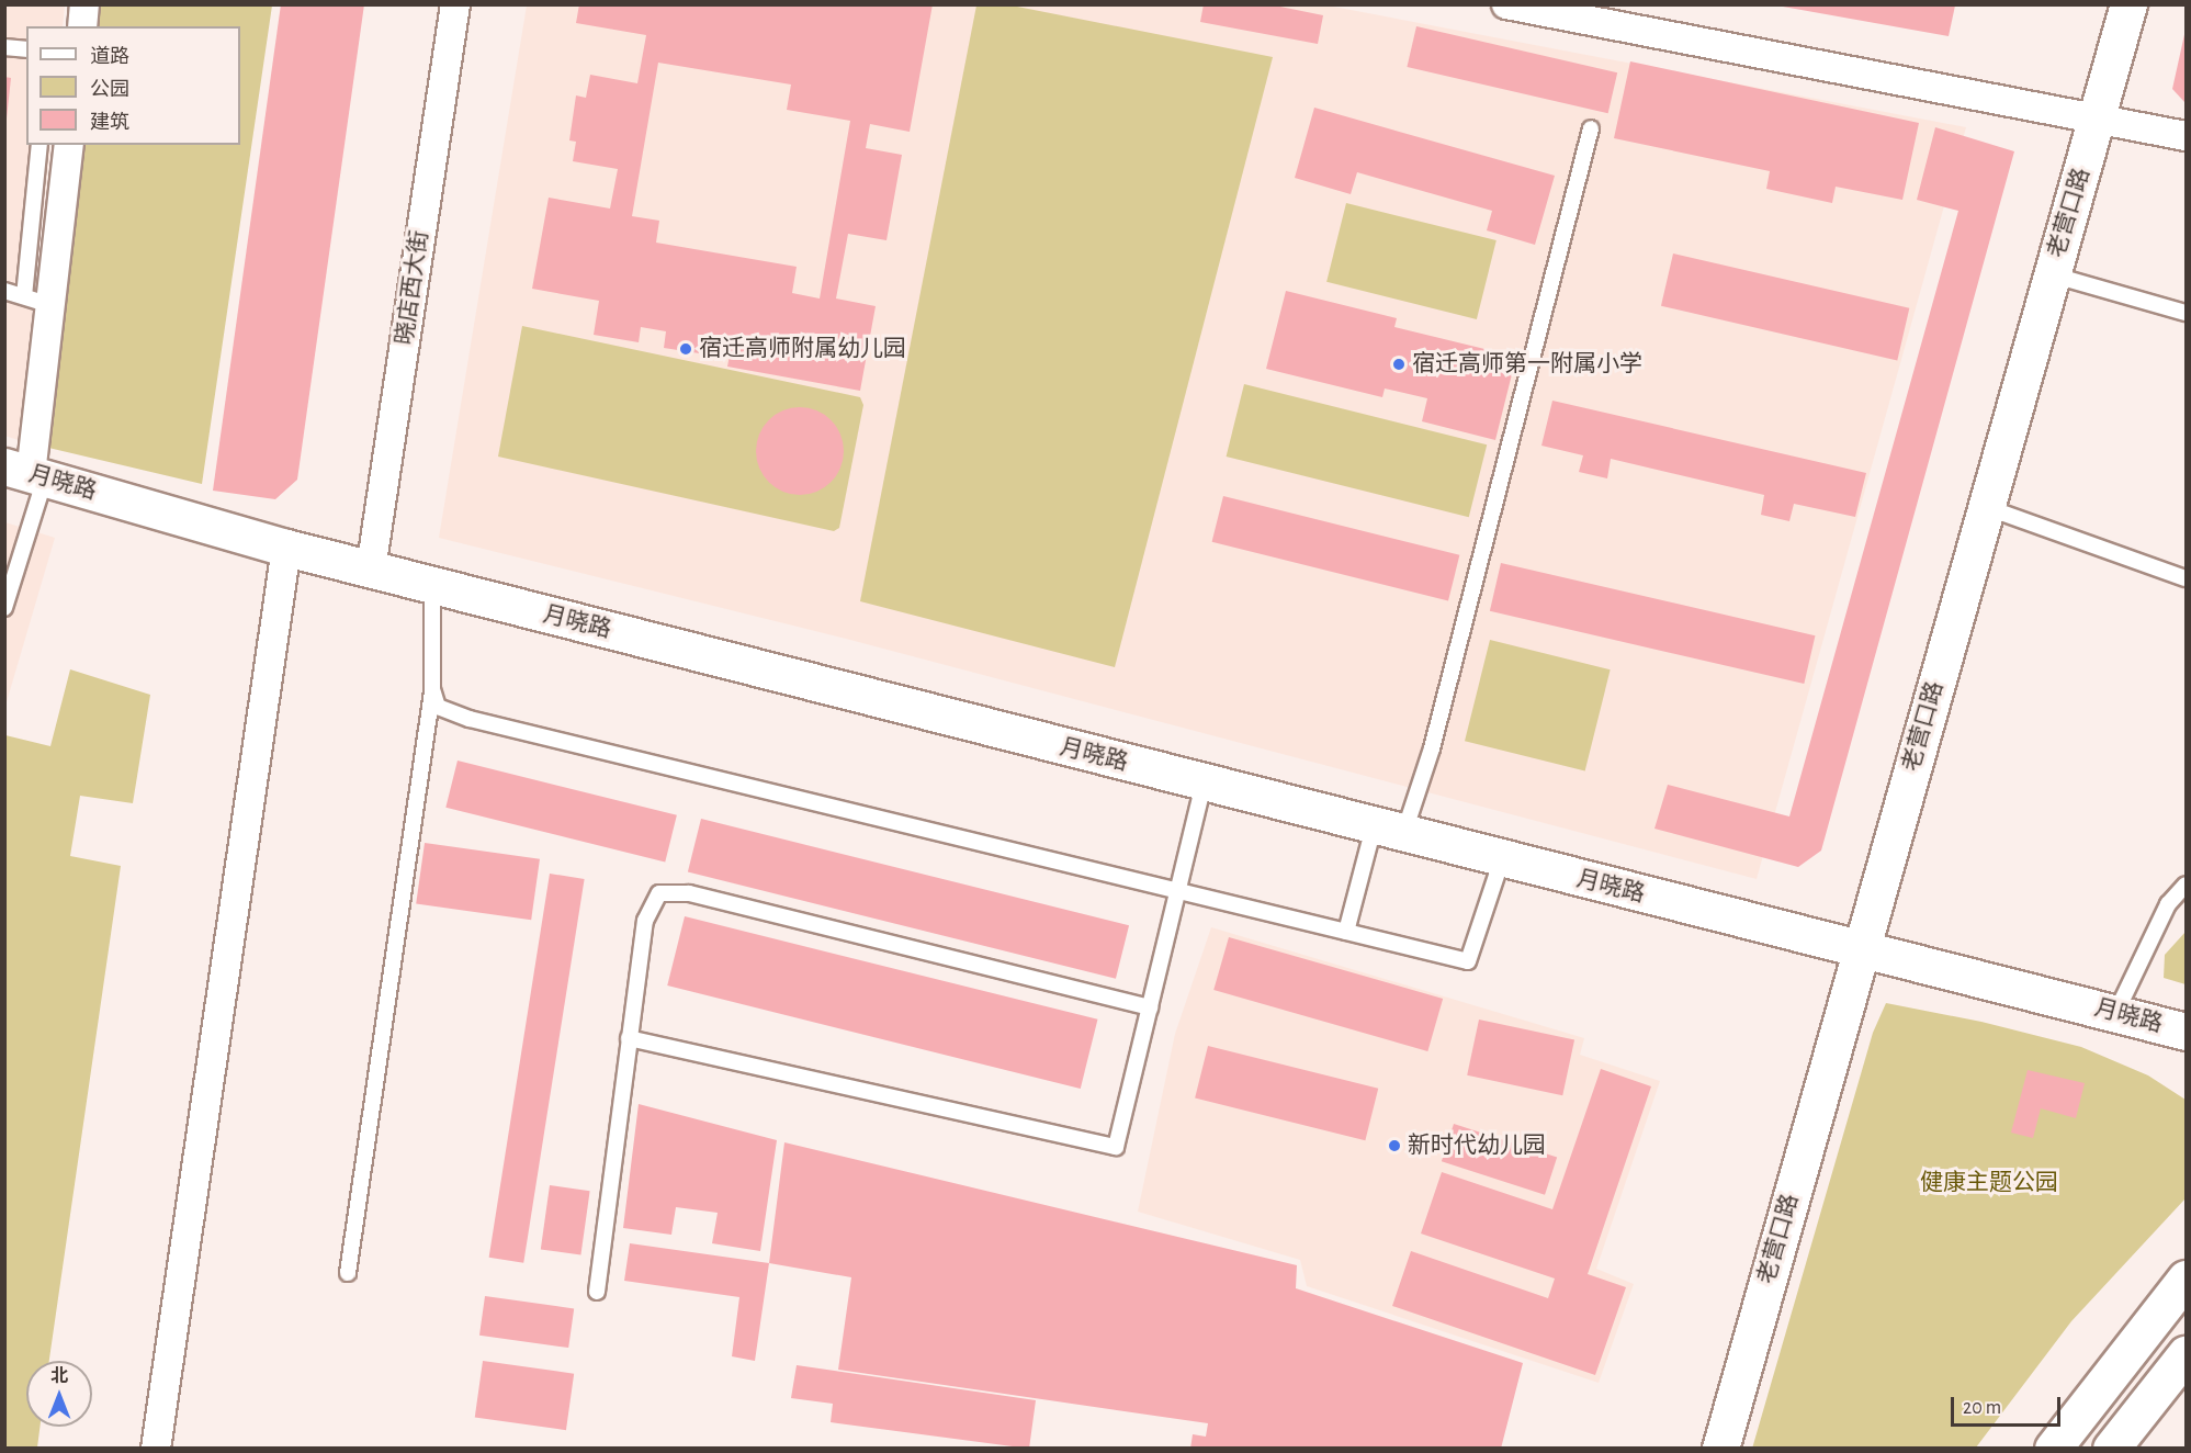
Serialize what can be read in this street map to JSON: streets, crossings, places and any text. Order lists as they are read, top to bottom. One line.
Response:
{"streets":{"street":["老营口路","晓店西大街","月晓路"]},"crossings":[["老营口路","月晓路"],["晓店西大街","月晓路"]],"parks":["健康主题公园"],"places":["宿迁高师附属幼儿园","宿迁高师第一附属小学","新时代幼儿园"],"legend":["道路","公园","建筑"],"scale_bar":"20 m","north":"top"}
